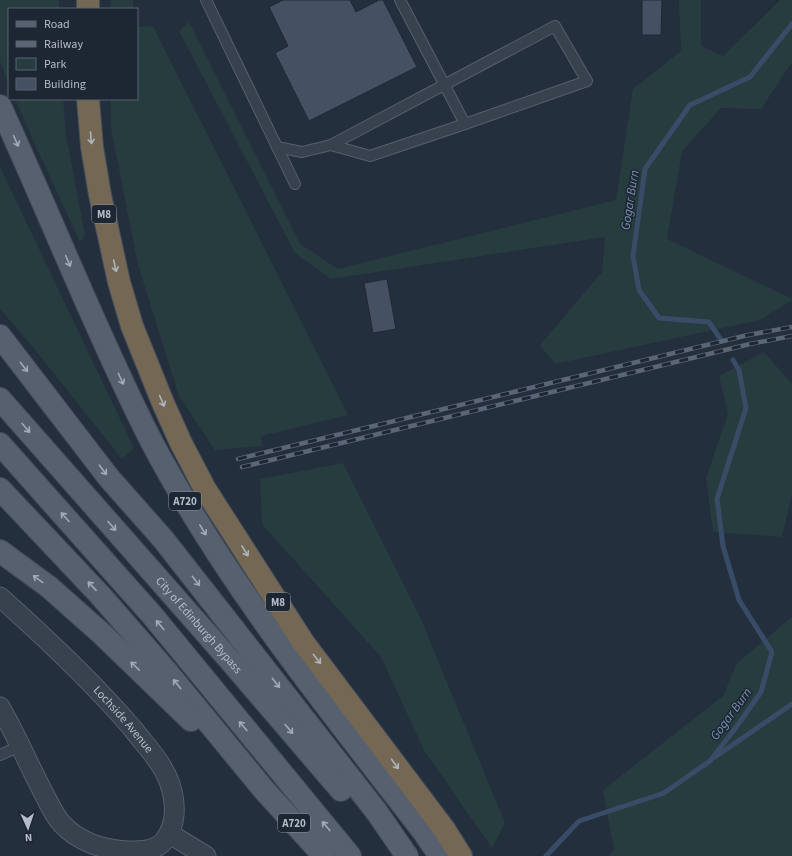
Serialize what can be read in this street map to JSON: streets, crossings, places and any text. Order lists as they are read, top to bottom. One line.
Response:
{"streets":{"highway":["M8"],"main road":["A720","City of Edinburgh Bypass"],"street":["Lochside Avenue"]},"water":["Gogar Burn"],"legend":["Road","Railway","Park","Building"],"north":"bottom"}
